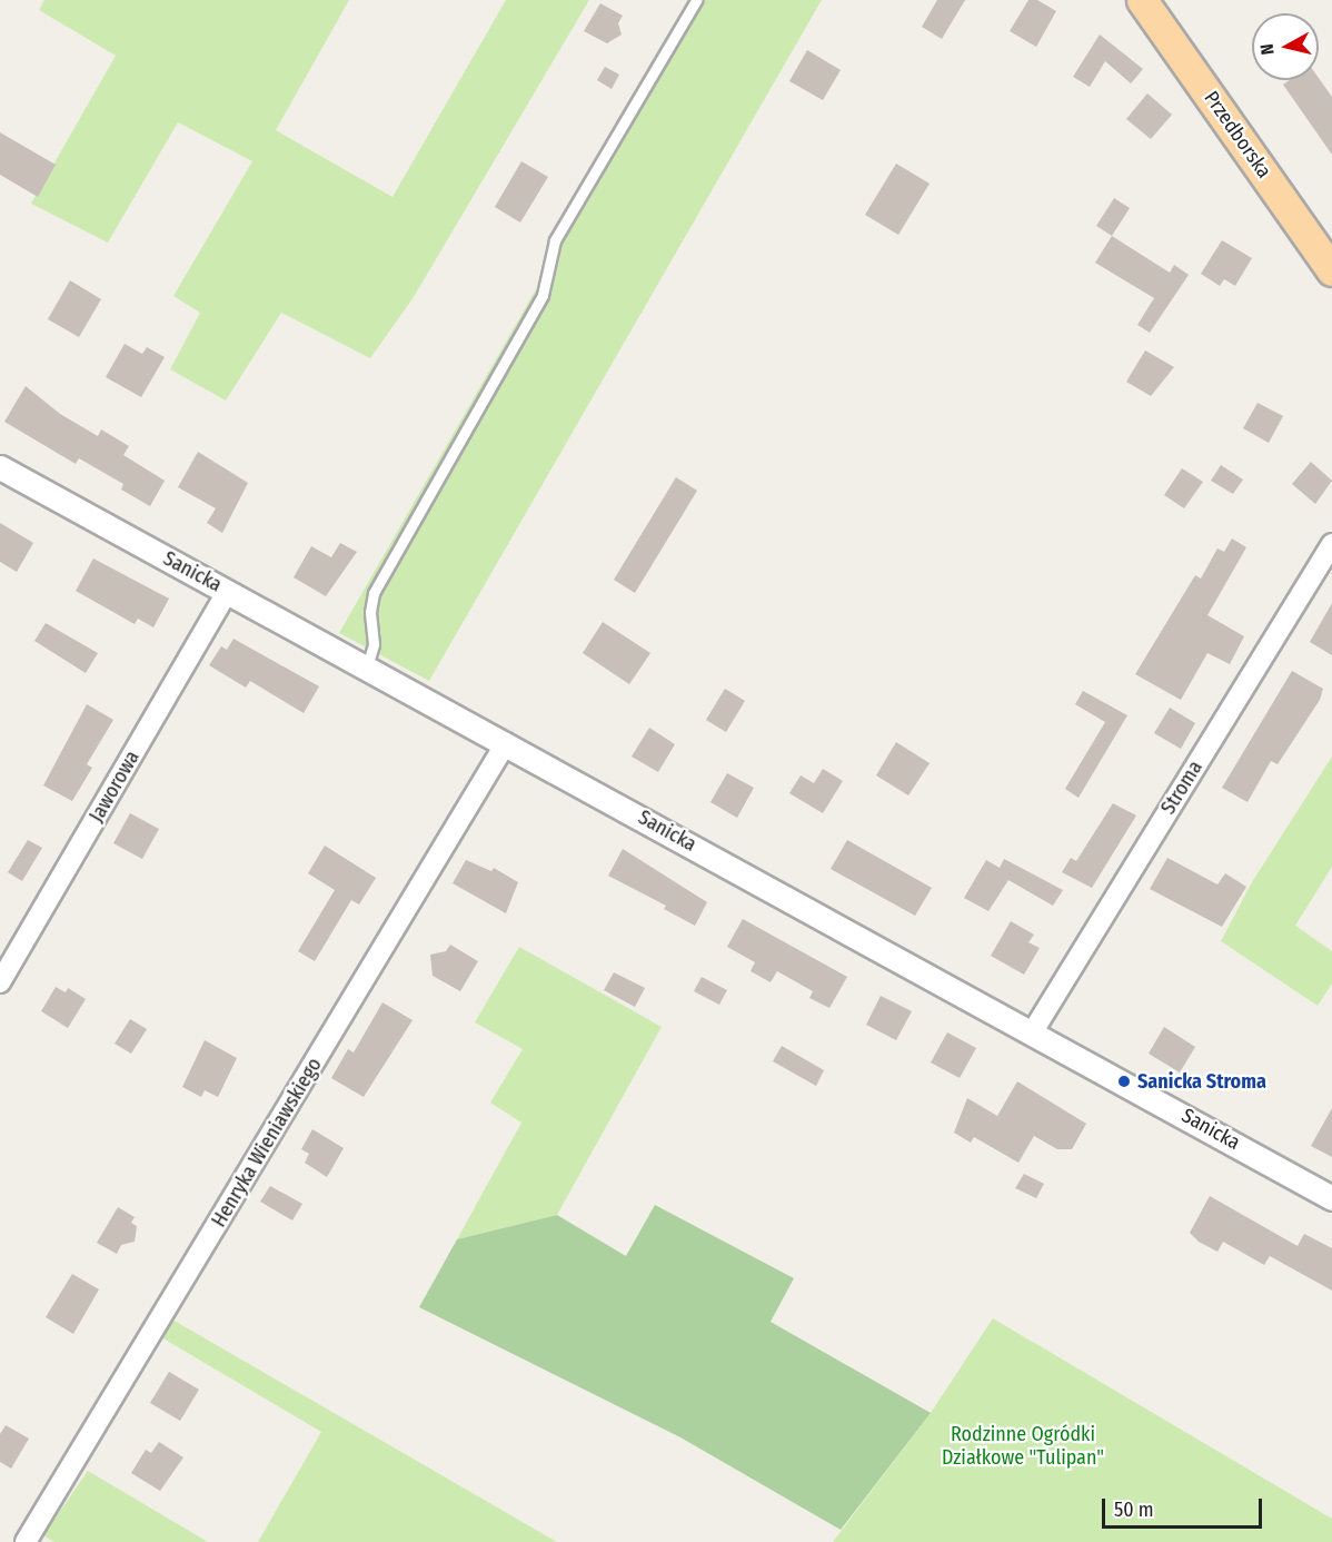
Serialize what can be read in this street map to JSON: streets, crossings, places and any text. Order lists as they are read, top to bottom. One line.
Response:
{"streets":{"main road":["Przedborska"],"street":["Sanicka","Jaworowa","Stroma","Henryka Wieniawskiego"]},"crossings":[["Sanicka","Jaworowa"],["Sanicka","Stroma"],["Sanicka","Henryka Wieniawskiego"]],"parks":["Rodzinne Ogródki Działkowe \"Tulipan\""],"places":["Sanicka Stroma"],"scale_bar":"50 m","north":"left"}
